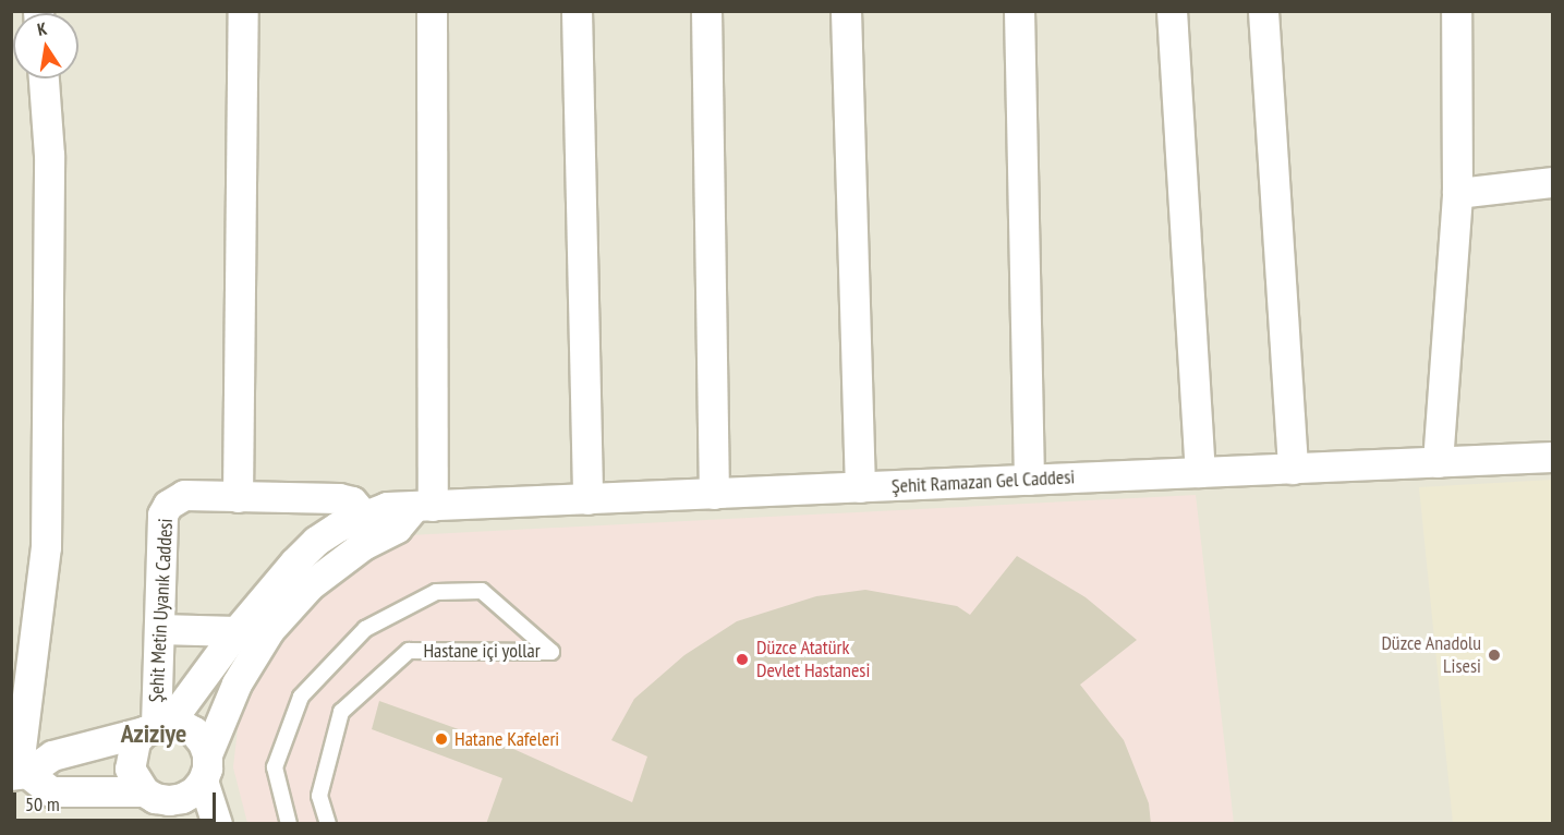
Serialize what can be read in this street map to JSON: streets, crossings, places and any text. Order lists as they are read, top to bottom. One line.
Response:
{"streets":{"street":["Şehit Ramazan Gel Caddesi","Şehit Metin Uyanık Caddesi"],"lane":["Hastane içi yollar"]},"crossings":[["Şehit Ramazan Gel Caddesi","Şehit Metin Uyanık Caddesi"]],"districts":["Aziziye"],"places":["Düzce Anadolu Lisesi","Düzce Atatürk Devlet Hastanesi","Hatane Kafeleri"],"scale_bar":"50 m","north":"top"}
